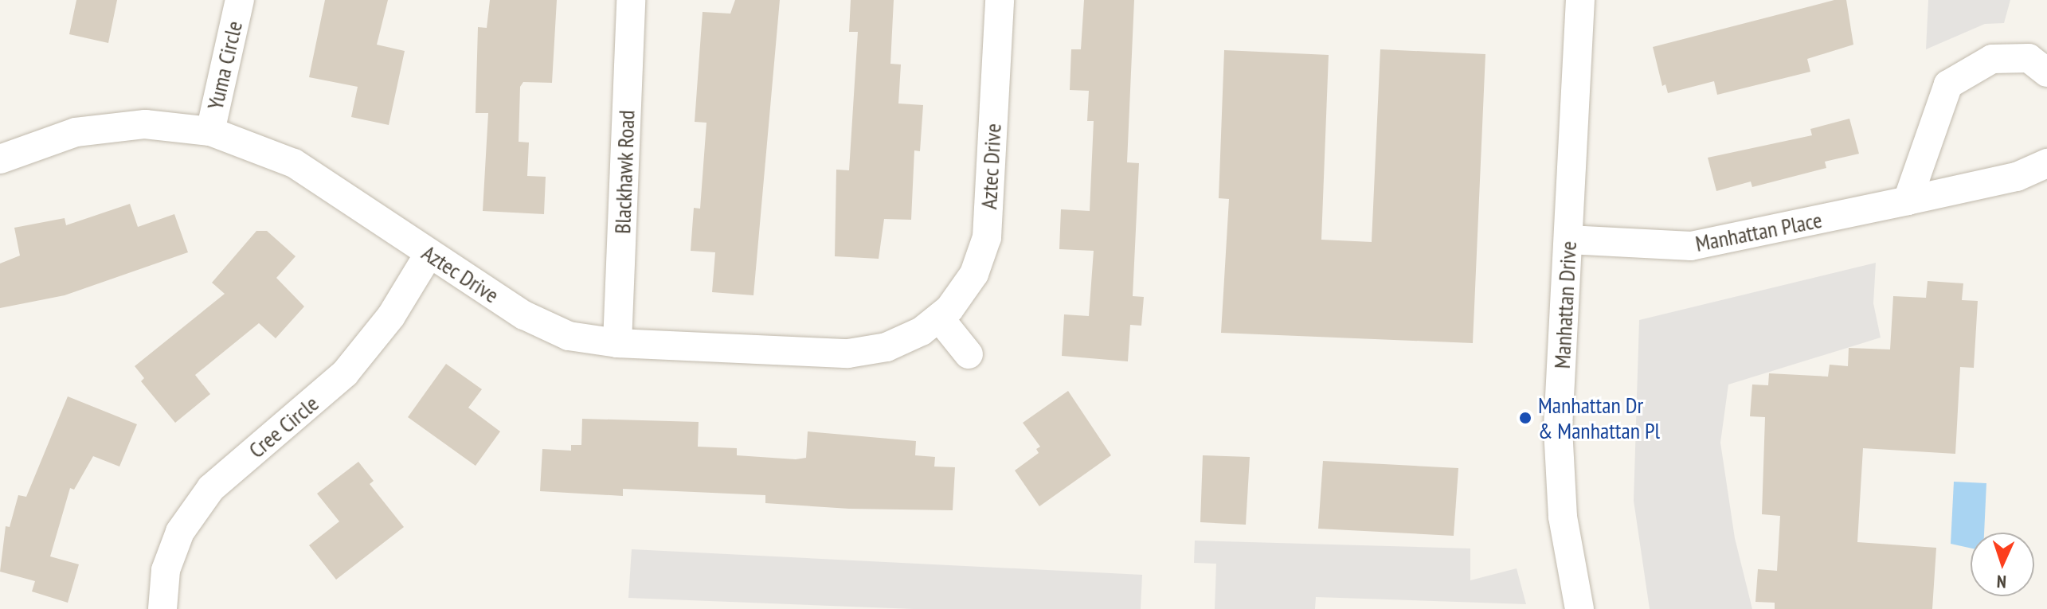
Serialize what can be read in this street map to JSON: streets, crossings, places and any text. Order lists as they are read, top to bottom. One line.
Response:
{"streets":{"street":["Yuma Circle","Aztec Drive","Blackhawk Road","Manhattan Place","Manhattan Drive","Cree Circle"]},"crossings":[["Yuma Circle","Aztec Drive"],["Aztec Drive","Blackhawk Road"],["Aztec Drive","Cree Circle"],["Manhattan Place","Manhattan Drive"]],"places":["Manhattan Dr & Manhattan Pl"],"north":"bottom"}
